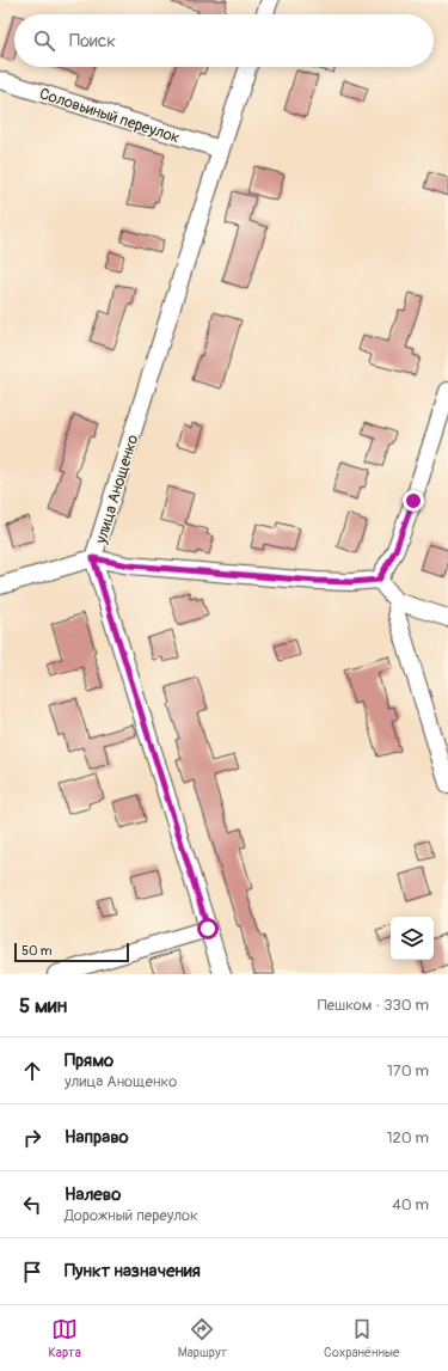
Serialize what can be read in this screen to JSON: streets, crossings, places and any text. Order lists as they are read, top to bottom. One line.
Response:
{"streets":{"street":["Соловьиный переулок","улица Анощенко"]},"crossings":[["Соловьиный переулок","улица Анощенко"]],"scale_bar":"50 m","page":{"search":"Поиск","scale":"50 m","heading":["5 мин","Пешком · 330 m"],"list":[["Прямо","улица Анощенко","170 m"],["Направо","120 m"],["Налево","Дорожный переулок","40 m"],"Пункт назначения"],"nav":["Карта","Маршрут","Сохранённые"]}}
